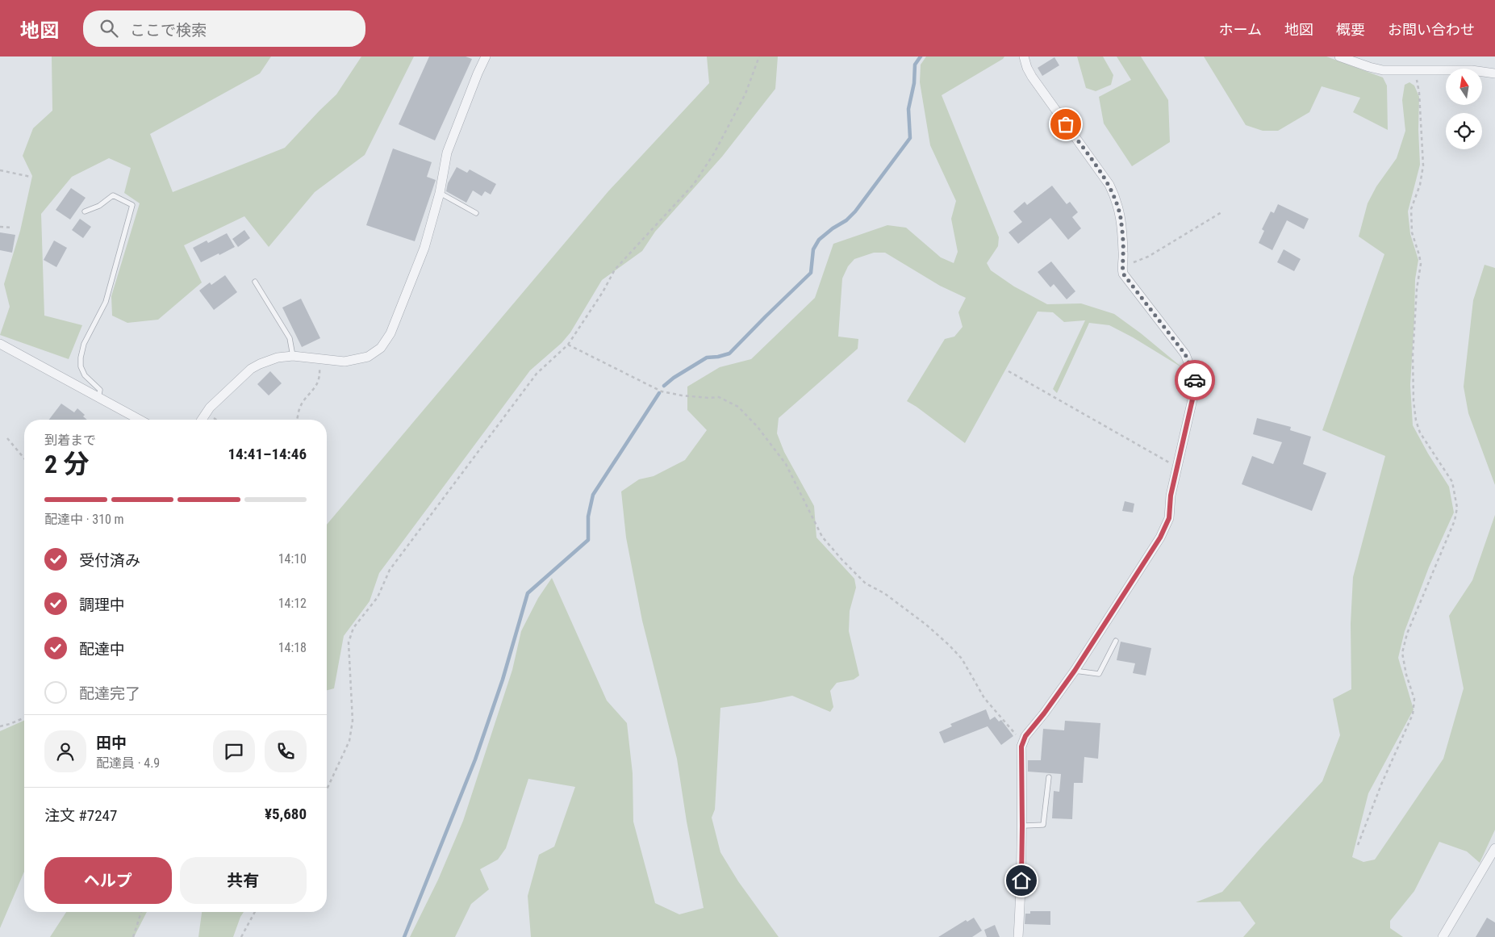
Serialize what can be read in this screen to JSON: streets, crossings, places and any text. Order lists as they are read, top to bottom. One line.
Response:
{"north":"top","page":{"header":"地図","search":"ここで検索","nav":["ホーム","地図","概要","お問い合わせ"],"heading":["2 分","到着まで","14:41–14:46"],"panel":["田中","配達員 · 4.9","注文 #7247","¥5,680"],"bar":"配達中 · 310 m","list":[["受付済み","14:10"],["調理中","14:12"],["配達中","14:18"],"配達完了"],"buttons":["ヘルプ","共有"]}}
